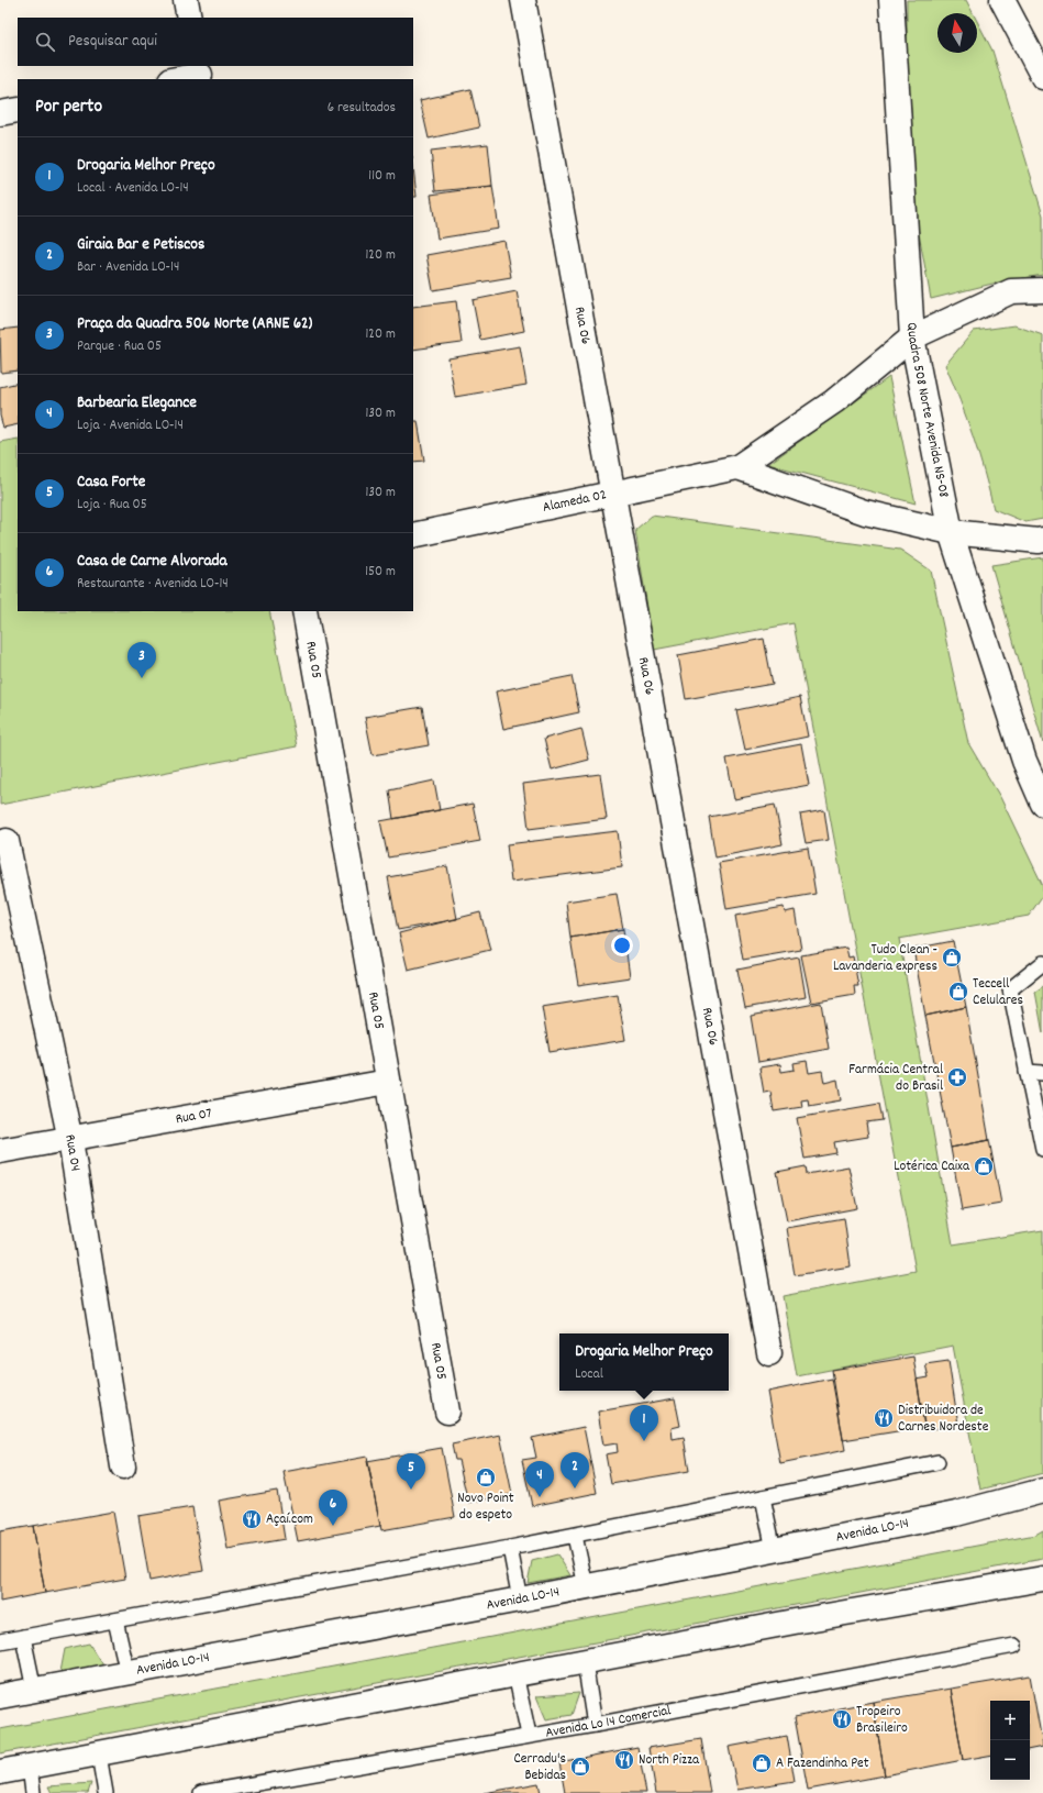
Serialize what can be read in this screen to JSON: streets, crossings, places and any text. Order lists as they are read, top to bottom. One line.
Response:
{"streets":{"street":["Rua 06","Quadra 508 Norte Avenida NS-08","Alameda 02","Rua 05","Rua 07","Rua 04","Avenida LO-14"],"lane":["Avenida Lo 14 Comercial"]},"crossings":[["Rua 06","Alameda 02"],["Rua 05","Rua 07"],["Rua 07","Rua 04"]],"places":{"shop":["Tudo Clean - Lavanderia express","Teccell Celulares","Lotérica Caixa","Novo Point do espeto","A Fazendinha Pet","Cerradu's Bebidas"],"pharmacy":["Farmácia Central do Brasil"],"restaurant":["Distribuidora de Carnes Nordeste","Açaí.com","Tropeiro Brasileiro","North Pizza"]},"north":"top","page":{"search":"Pesquisar aqui","heading":["Por perto","6 resultados"],"list":[{"mark":"1","name":"Drogaria Melhor Preço","note":"Local · Avenida LO-14","value":"110 m"},{"mark":"2","name":"Giraia Bar e Petiscos","note":"Bar · Avenida LO-14","value":"120 m"},{"mark":"3","name":"Praça da Quadra 506 Norte (ARNE 62)","note":"Parque · Rua 05","value":"120 m"},{"mark":"4","name":"Barbearia Elegance","note":"Loja · Avenida LO-14","value":"130 m"},{"mark":"5","name":"Casa Forte","note":"Loja · Rua 05","value":"130 m"},{"mark":"6","name":"Casa de Carne Alvorada","note":"Restaurante · Avenida LO-14","value":"150 m"}],"pins":["3","1","2","5","4","6"],"popup":["Drogaria Melhor Preço","Local"],"map_buttons":["+","−"]}}
